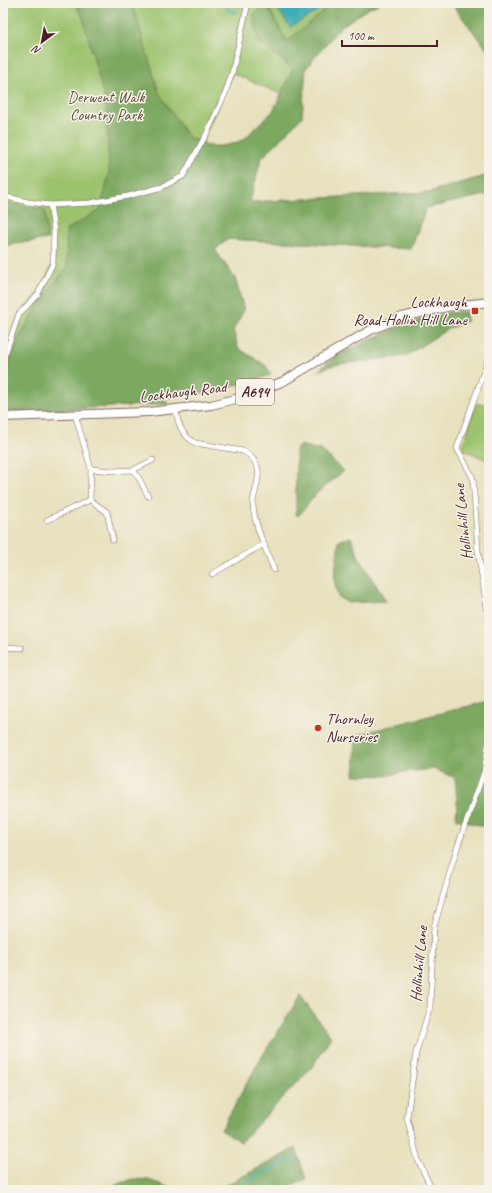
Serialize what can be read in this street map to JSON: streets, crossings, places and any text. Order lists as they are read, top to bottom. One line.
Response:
{"streets":{"main road":["Lockhaugh Road","A694"],"street":["Hollinhill Lane"]},"parks":["Derwent Walk Country Park"],"places":{"transit":["Lockhaugh Road-Hollin Hill Lane"],"other":["Thornley Nurseries"]},"scale_bar":"100 m","north":"bottom left"}
